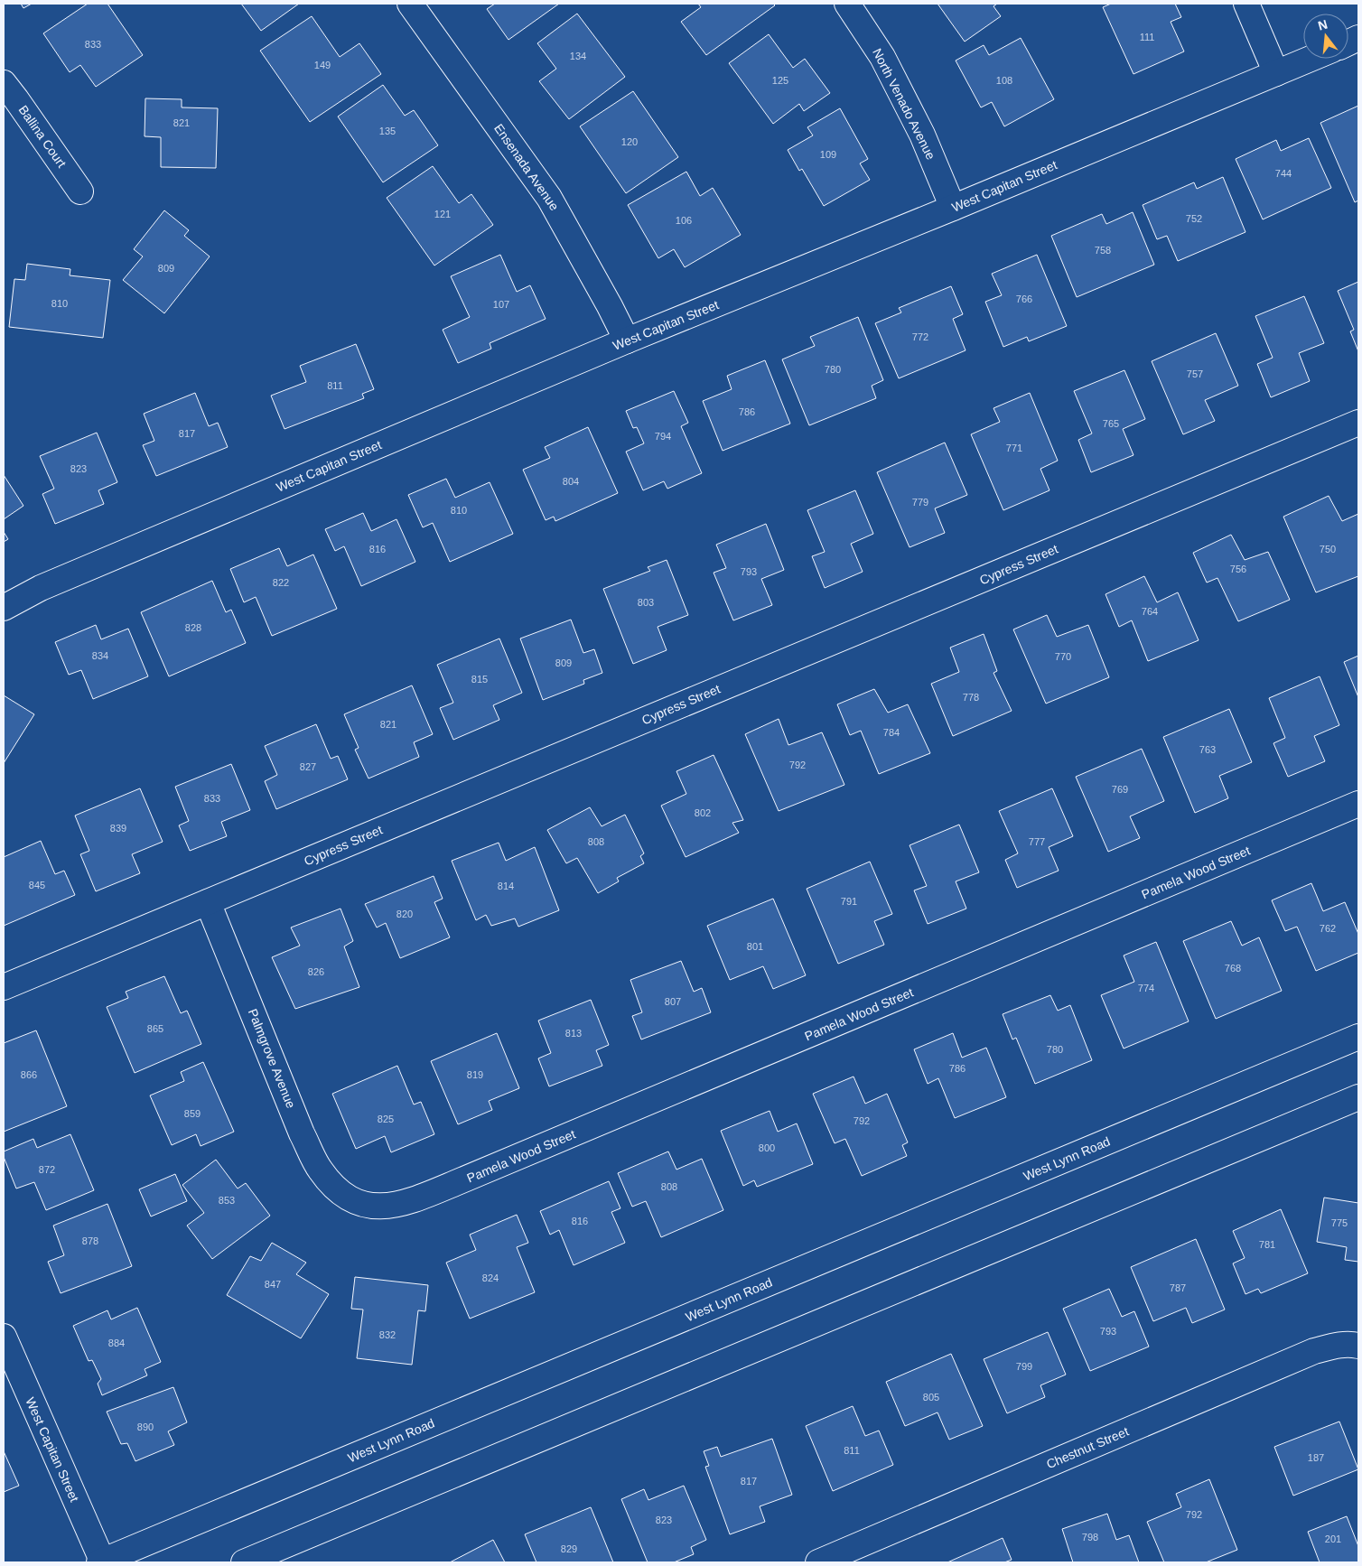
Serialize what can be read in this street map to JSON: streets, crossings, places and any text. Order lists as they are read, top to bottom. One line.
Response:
{"streets":{"street":["North Venado Avenue","Ballina Court","Ensenada Avenue","West Capitan Street","Cypress Street","Pamela Wood Street","Palmgrove Avenue","West Lynn Road","Chestnut Street"]},"crossings":[["North Venado Avenue","West Capitan Street"],["Ensenada Avenue","West Capitan Street"],["West Capitan Street","West Lynn Road"],["Cypress Street","Palmgrove Avenue"],["Pamela Wood Street","Palmgrove Avenue"]],"house_numbers":["111","833","134","149","125","108","821","135","120","109","744","121","752","106","758","809","766","810","107","772","780","757","811","786","765","817","794","771","823","804","779","810","816","750","756","793","822","803","764","828","834","770","809","815","778","821","784","763","792","827","769","833","802","839","808","777","845","814","791","820","762","801","768","826","774","807","865","813","780","786","866","819","859","825","792","800","872","808","853","816","775","878","781","824","847","787","793","832","884","799","805","890","811","187","817","792","823","798","201","829"],"north":"top"}
